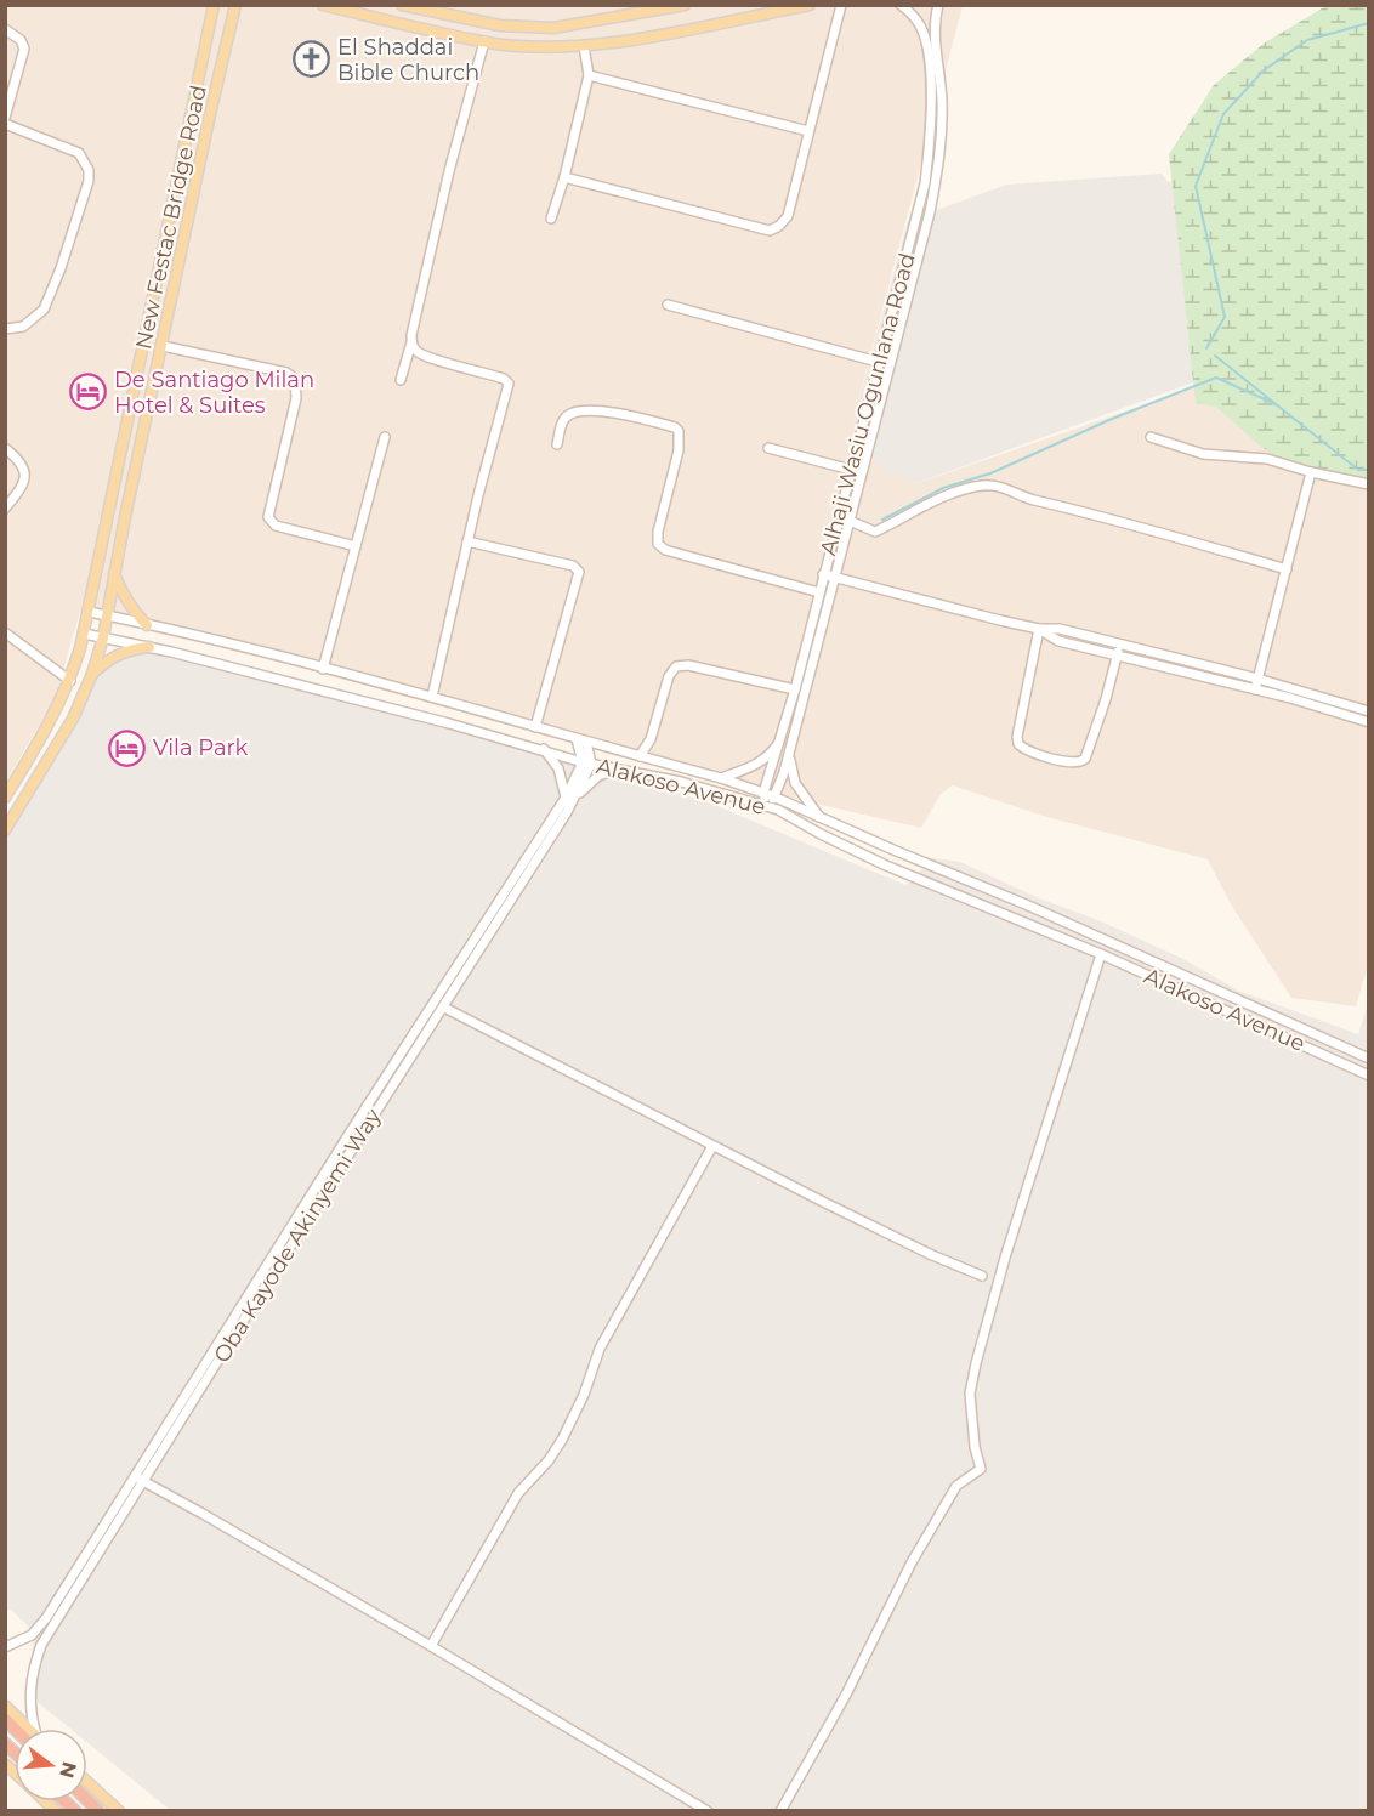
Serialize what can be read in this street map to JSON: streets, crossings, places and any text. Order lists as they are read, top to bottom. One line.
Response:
{"streets":{"main road":["New Festac Bridge Road"],"street":["Alhaji Wasiu Ogunlana Road","Alakoso Avenue","Oba Kayode Akinyemi Way"]},"crossings":[["New Festac Bridge Road","Alakoso Avenue"],["Alhaji Wasiu Ogunlana Road","Alakoso Avenue"],["Alakoso Avenue","Oba Kayode Akinyemi Way"]],"places":{"church":["El Shaddai Bible Church"],"hotel":["De Santiago Milan Hotel & Suites","Vila Park"]},"north":"right"}
